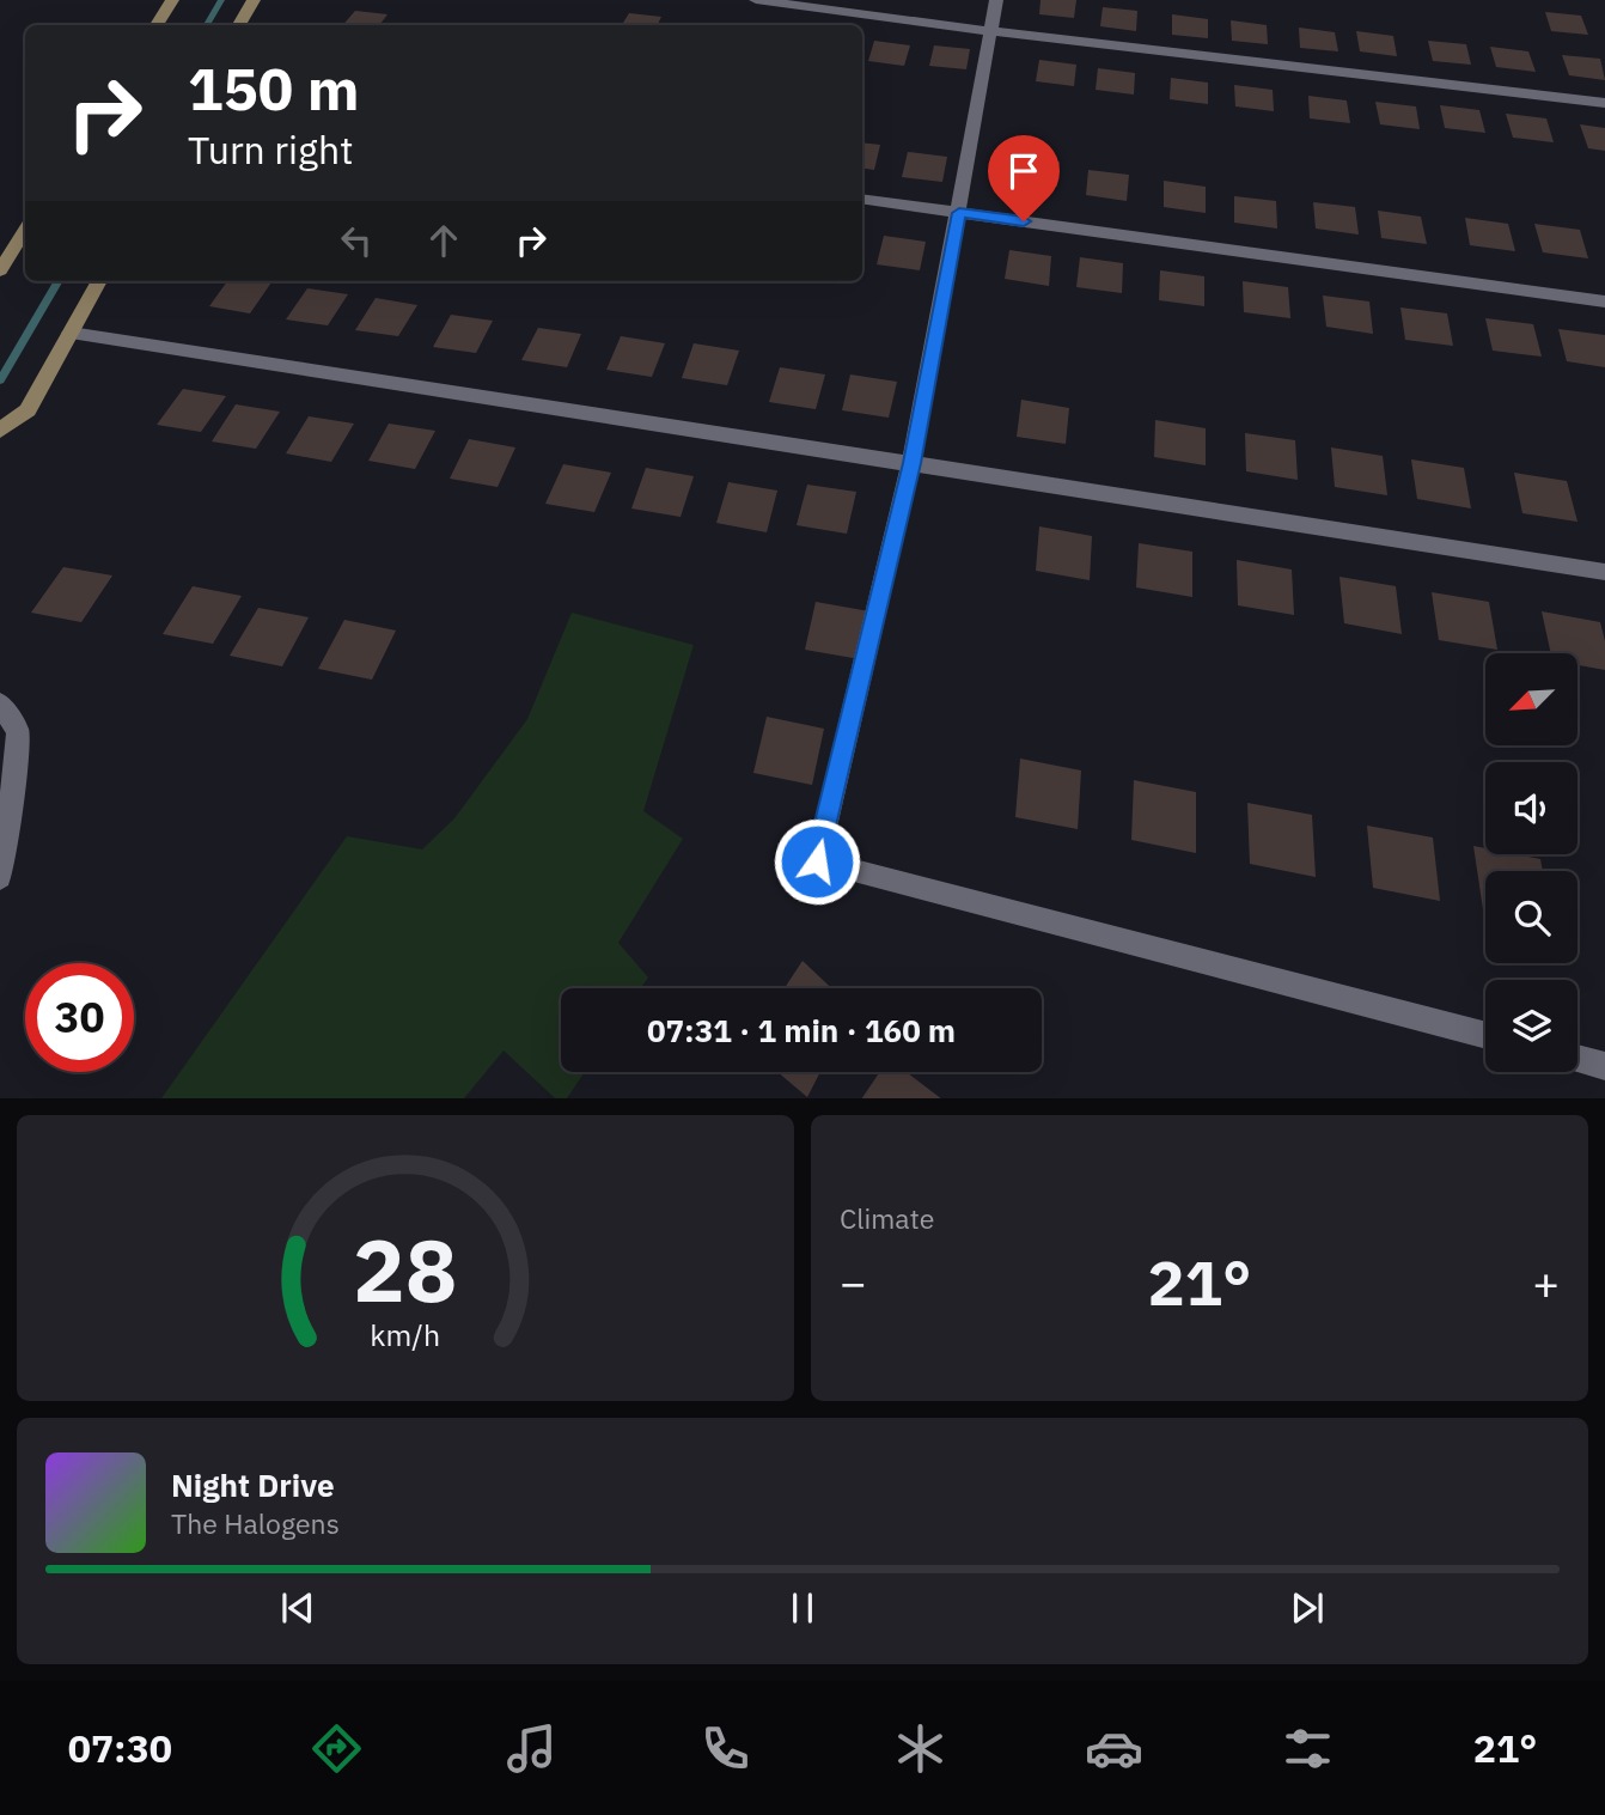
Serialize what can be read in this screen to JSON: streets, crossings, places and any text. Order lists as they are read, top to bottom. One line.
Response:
{"north":"bottom left","page":{"turn":["150 m","Turn right"],"limit":"30","trip":"07:31 · 1 min · 160 m","tile":"Climate","heat":["−","21°","+"],"song":["Night Drive","The Halogens"],"tabs":["07:30","21°"],"gauge":["28","km/h"]}}
